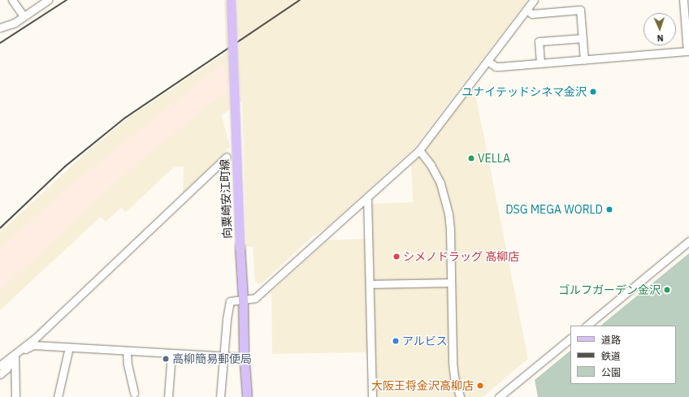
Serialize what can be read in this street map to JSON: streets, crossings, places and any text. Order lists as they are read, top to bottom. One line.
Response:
{"streets":{"main road":["向粟崎安江町線"]},"places":["ユナイテッドシネマ金沢","VELLA","DSG MEGA WORLD","シメノドラッグ 高柳店","ゴルフガーデン金沢","アルビス","高柳簡易郵便局","大阪王将金沢高柳店"],"legend":["道路","鉄道","公園"],"north":"bottom"}
